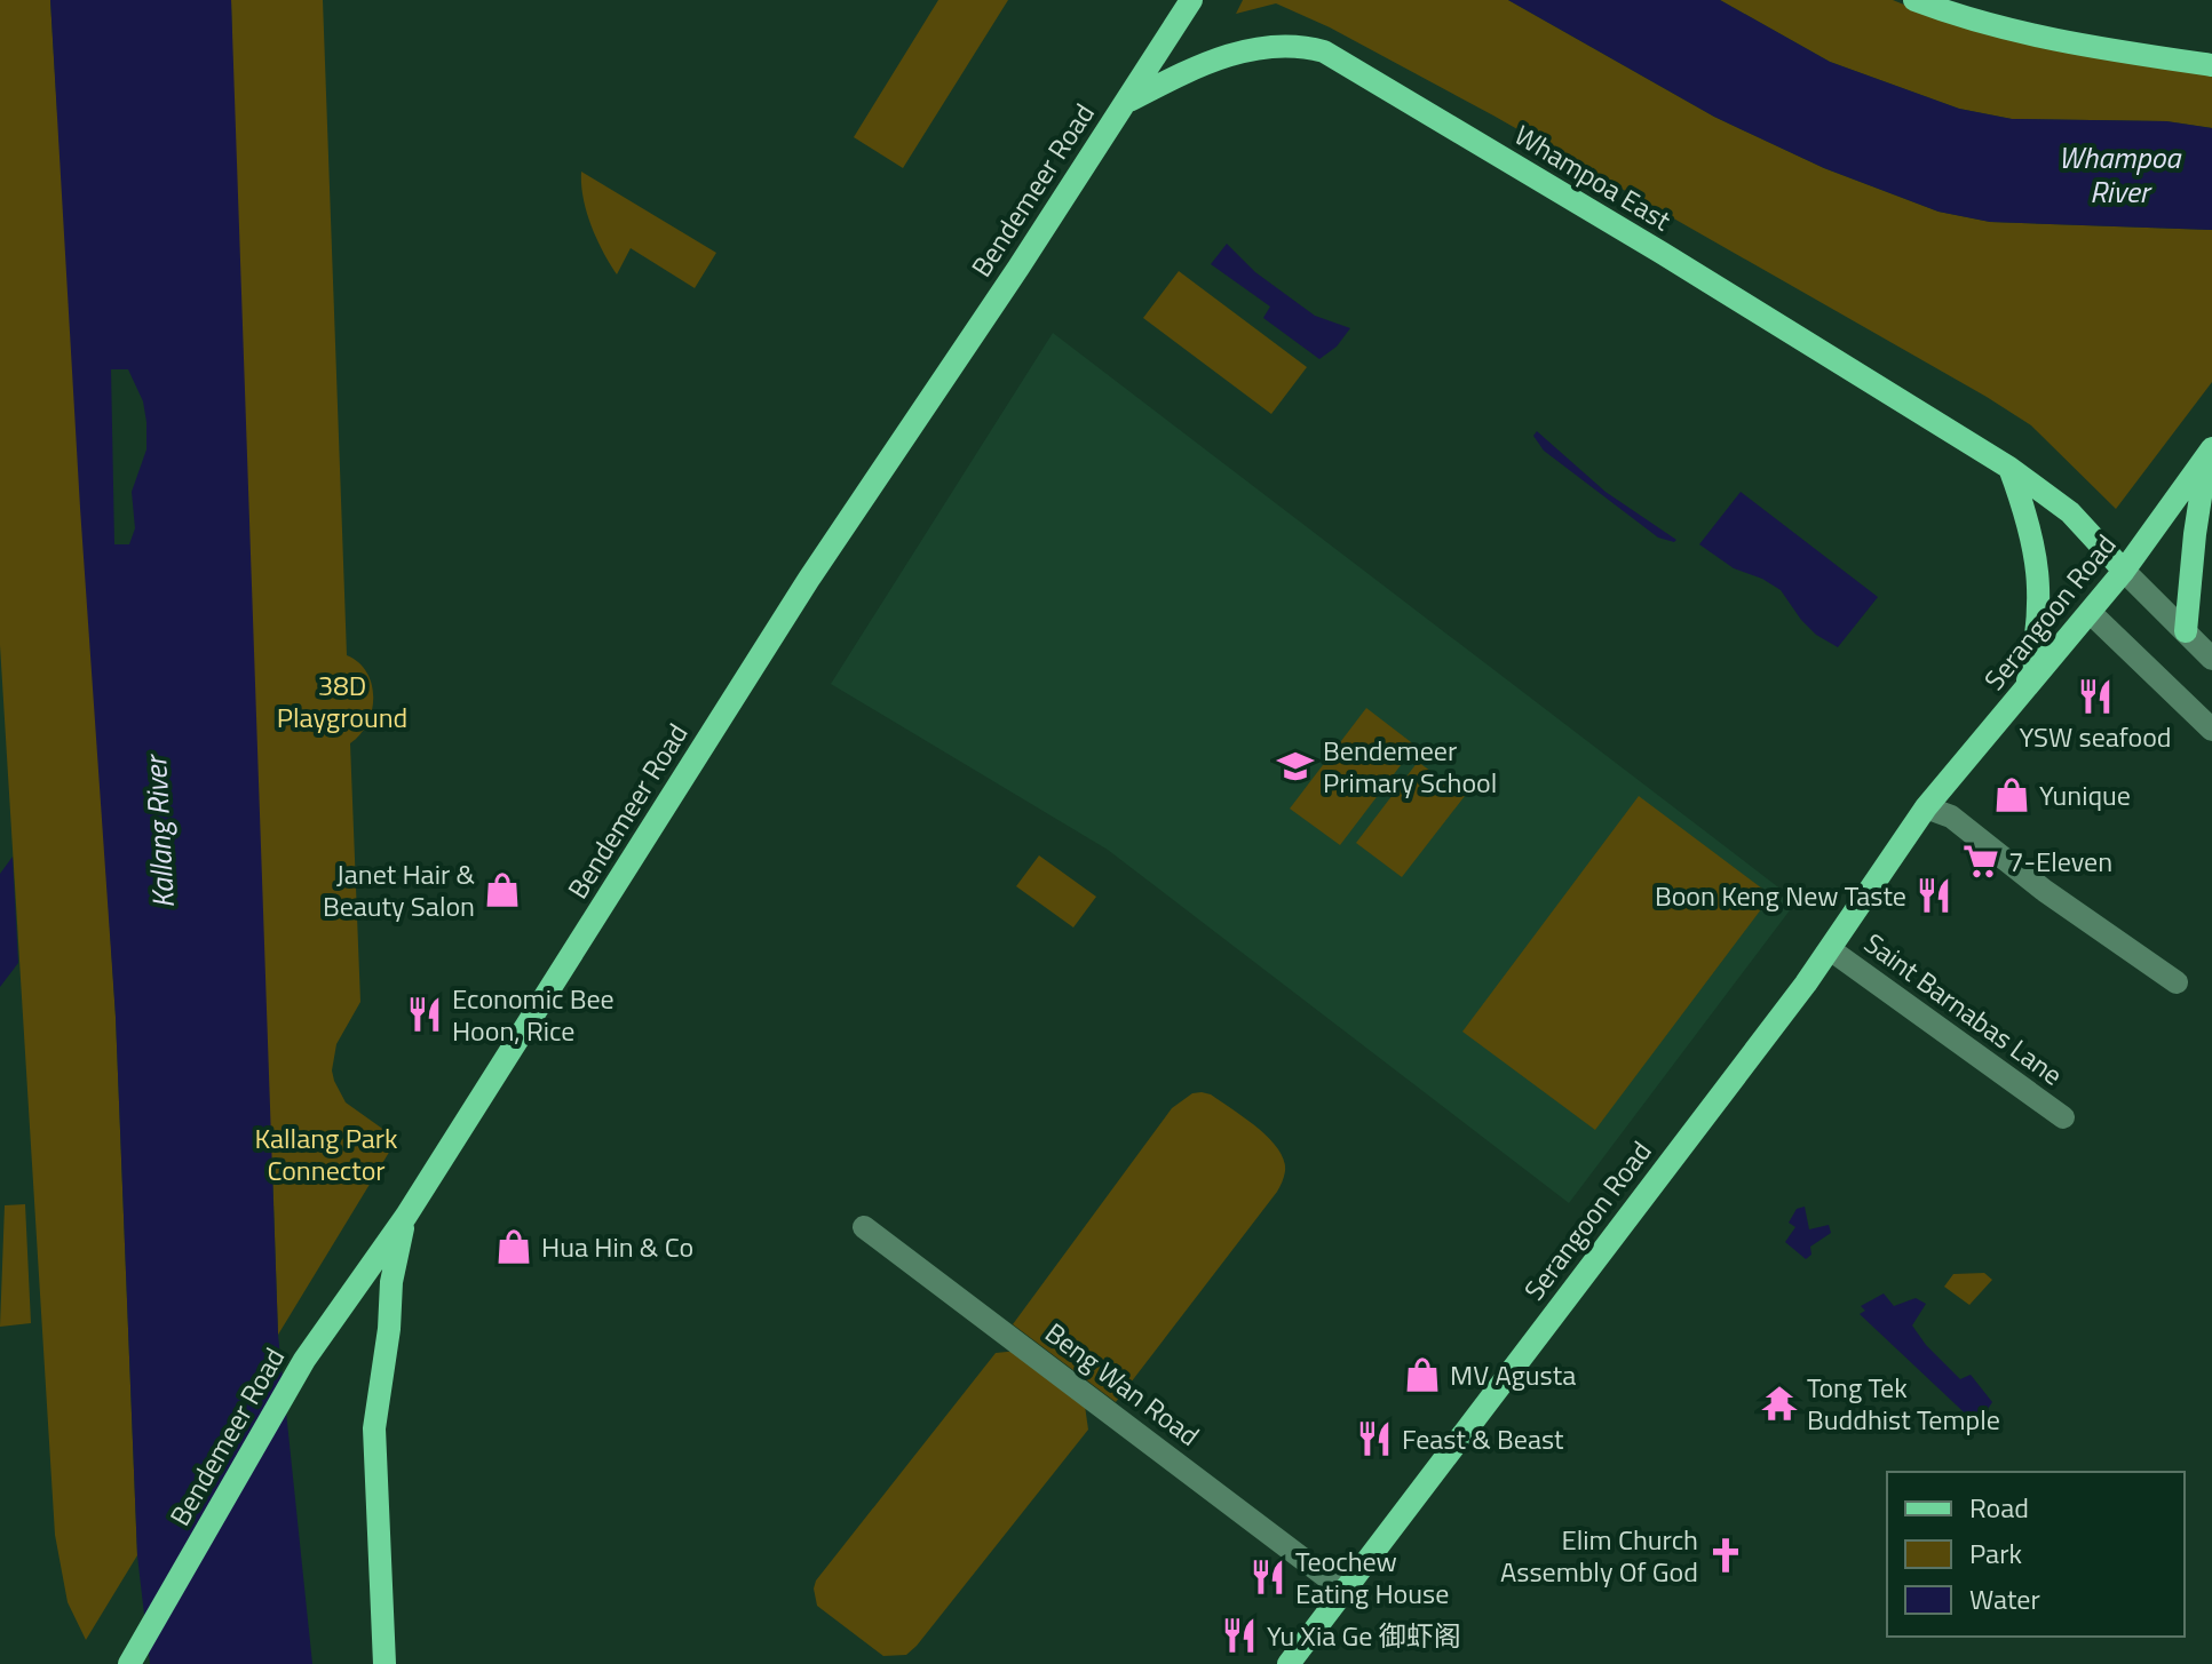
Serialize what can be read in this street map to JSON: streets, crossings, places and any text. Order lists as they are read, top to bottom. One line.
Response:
{"streets":{"main road":["Whampoa East","Bendemeer Road","Serangoon Road"],"street":["Saint Barnabas Lane","Beng Wan Road"]},"crossings":[["Whampoa East","Bendemeer Road"],["Whampoa East","Serangoon Road"],["Serangoon Road","Saint Barnabas Lane"],["Serangoon Road","Beng Wan Road"]],"water":["Whampoa River","Kallang River"],"parks":["38D Playground","Kallang Park Connector"],"places":{"restaurant":["YSW seafood","Boon Keng New Taste","Economic Bee Hoon, Rice","Feast & Beast","Teochew Eating House","Yu Xia Ge 御虾阁"],"school or university":["Bendemeer Primary School"],"shop":["Yunique","Janet Hair & Beauty Salon","Hua Hin & Co","MV Agusta"],"supermarket":["7-Eleven"],"temple":["Tong Tek Buddhist Temple"],"church":["Elim Church Assembly Of God"]},"legend":["Road","Park","Water"]}
